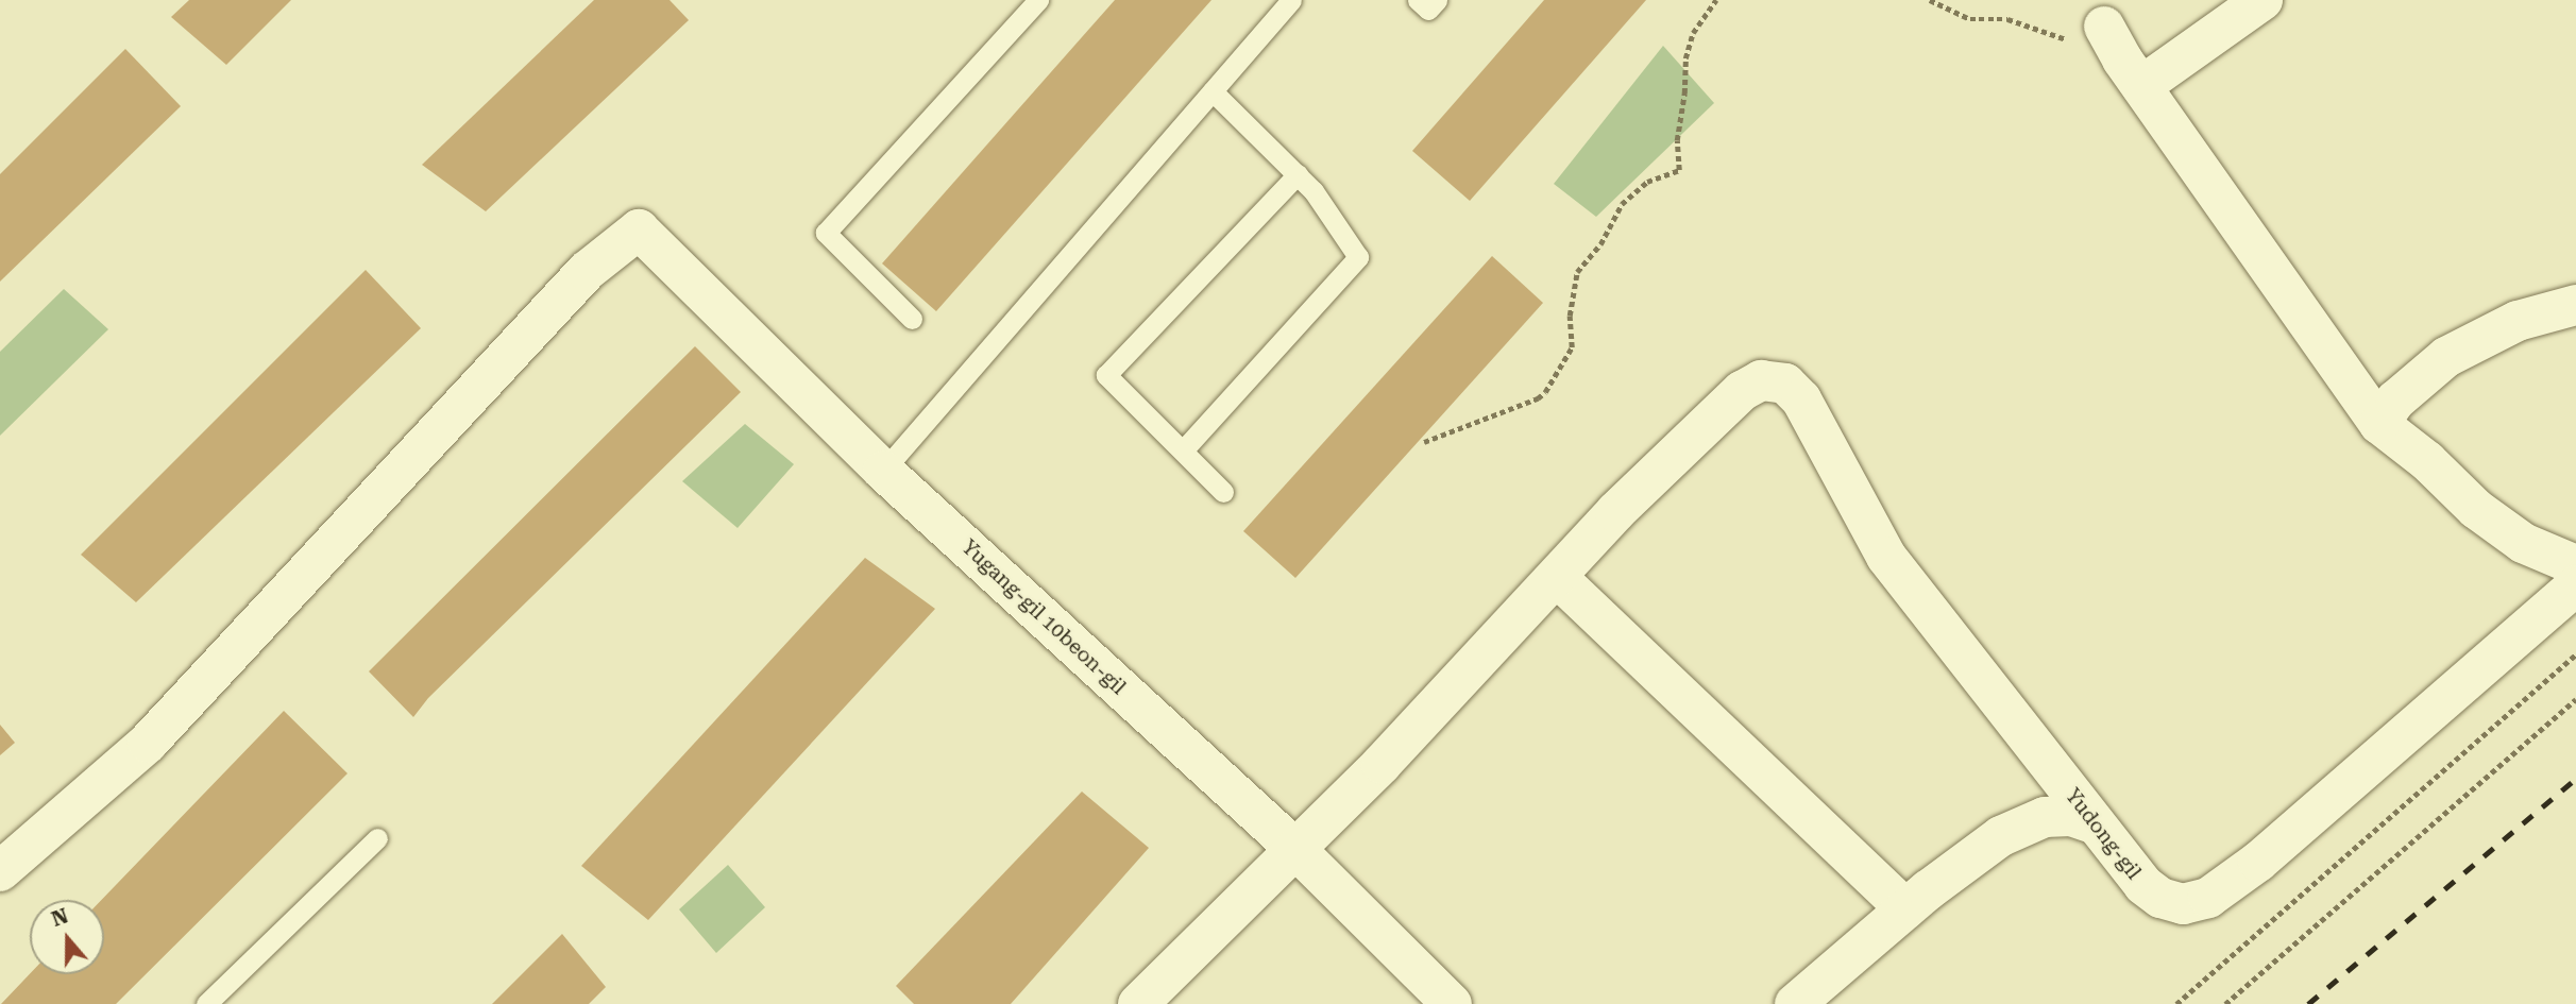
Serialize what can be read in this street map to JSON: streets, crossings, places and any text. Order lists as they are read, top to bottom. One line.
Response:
{"streets":{"street":["Yugang-gil 10beon-gil","Yudong-gil"]},"crossings":[["Yugang-gil 10beon-gil","Yudong-gil"]],"north":"top"}
